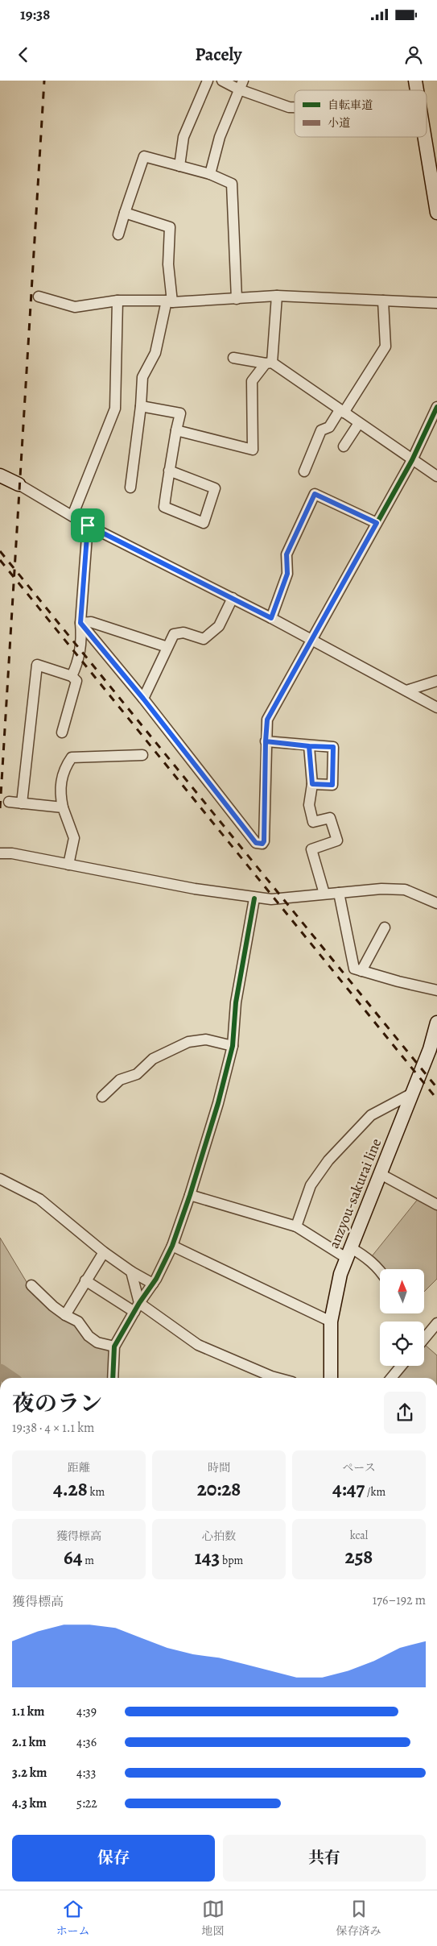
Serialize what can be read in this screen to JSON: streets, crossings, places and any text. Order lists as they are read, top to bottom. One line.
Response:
{"streets":{"main road":["anzyou-sakurai line"]},"legend":["自転車道","小道"],"north":"top","page":{"status":"19:38","header":"Pacely","heading":["夜のラン","19:38 · 4 × 1.1 km"],"stats":[["距離","4.28 km"],["時間","20:28"],["ペース","4:47 /km"],["獲得標高","64 m"],["心拍数","143 bpm"],["kcal","258"]],"chart":["獲得標高","176–192 m"],"list":[{"name":"1.1 km","note":"4:39"},{"name":"2.1 km","note":"4:36"},{"name":"3.2 km","note":"4:33"},{"name":"4.3 km","note":"5:22"}],"buttons":["保存","共有"],"tabs":["ホーム","地図","保存済み"]}}
